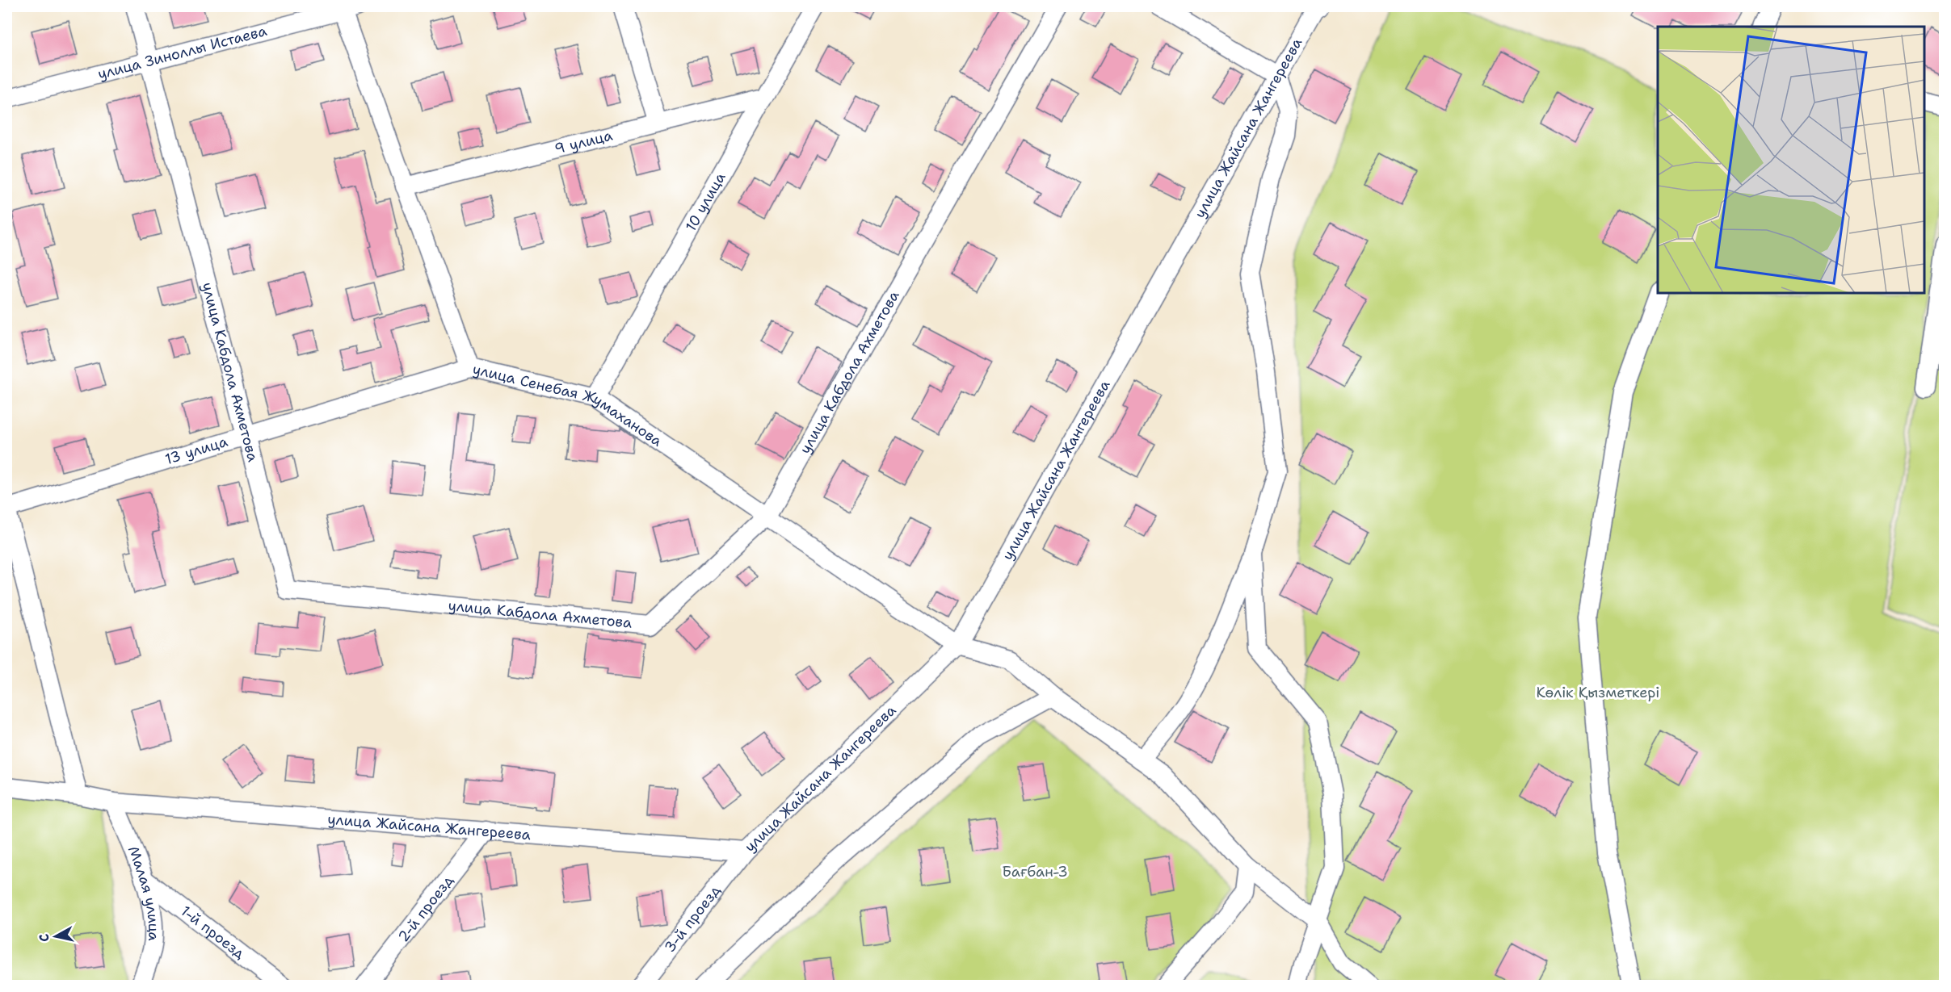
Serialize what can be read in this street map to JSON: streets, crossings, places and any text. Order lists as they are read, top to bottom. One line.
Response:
{"streets":{"street":["улица Зиноллы Истаева","улица Жайсана Жангереева","9 улица","10 улица","улица Кабдола Ахметова","улица Сенебая Жумаханова","13 улица","Малая улица","2-й проезд","3-й проезд","1-й проезд"]},"crossings":[["улица Зиноллы Истаева","улица Кабдола Ахметова"],["улица Зиноллы Истаева","улица Сенебая Жумаханова"],["улица Жайсана Жангереева","улица Сенебая Жумаханова"],["улица Жайсана Жангереева","Малая улица"],["улица Жайсана Жангереева","2-й проезд"],["улица Жайсана Жангереева","3-й проезд"],["9 улица","10 улица"],["9 улица","улица Сенебая Жумаханова"],["10 улица","улица Сенебая Жумаханова"],["улица Кабдола Ахметова","улица Сенебая Жумаханова"],["улица Кабдола Ахметова","13 улица"],["улица Сенебая Жумаханова","13 улица"],["Малая улица","1-й проезд"]],"parks":["Көлік Қызметкері","Бағбан-3"],"north":"left"}
